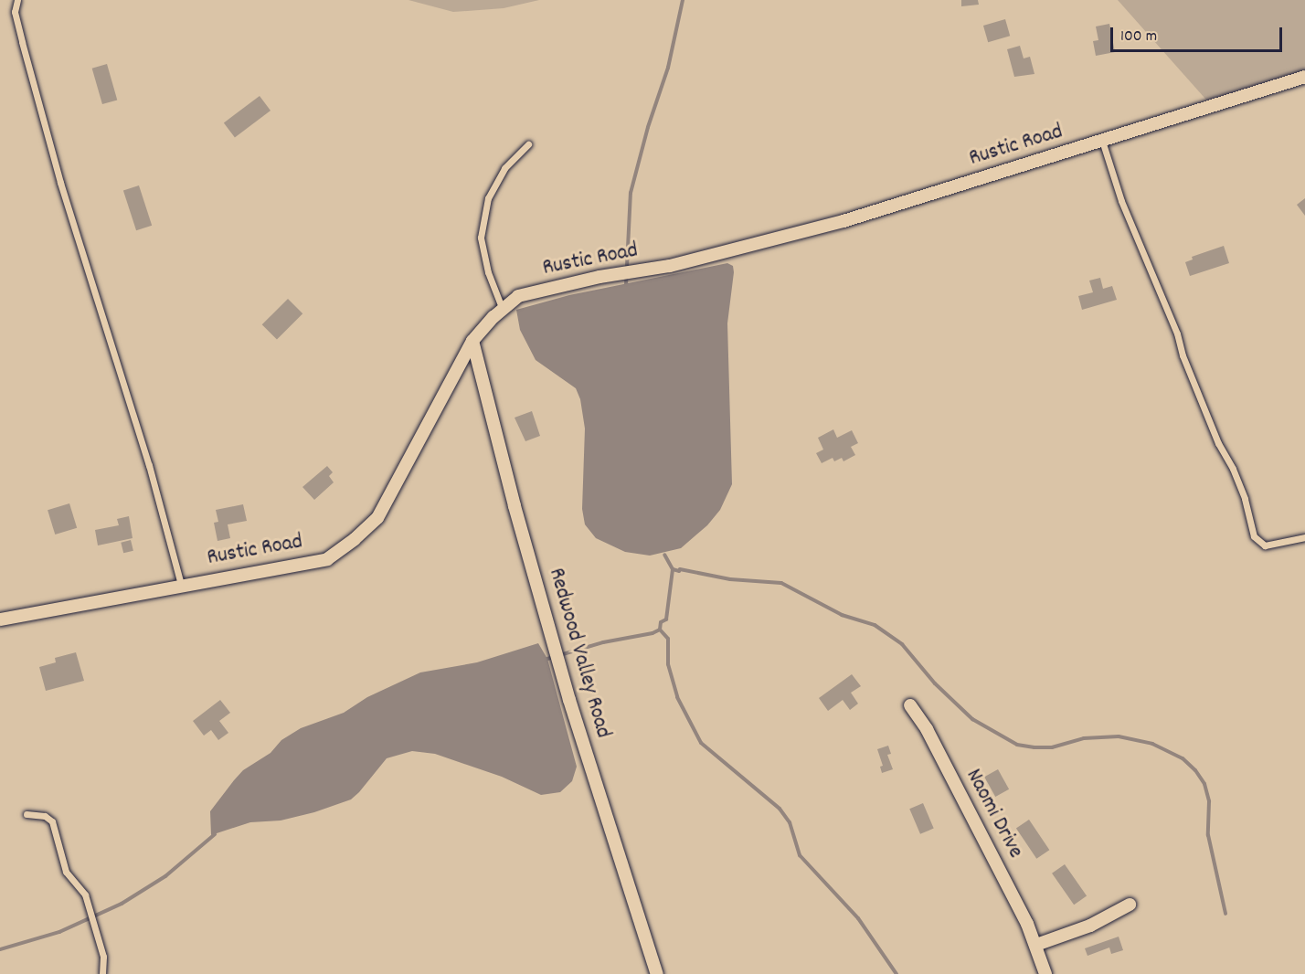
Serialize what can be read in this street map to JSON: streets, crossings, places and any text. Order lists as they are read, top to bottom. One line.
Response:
{"streets":{"street":["Rustic Road","Redwood Valley Road","Naomi Drive"]},"crossings":[["Rustic Road","Redwood Valley Road"]],"scale_bar":"100 m"}
